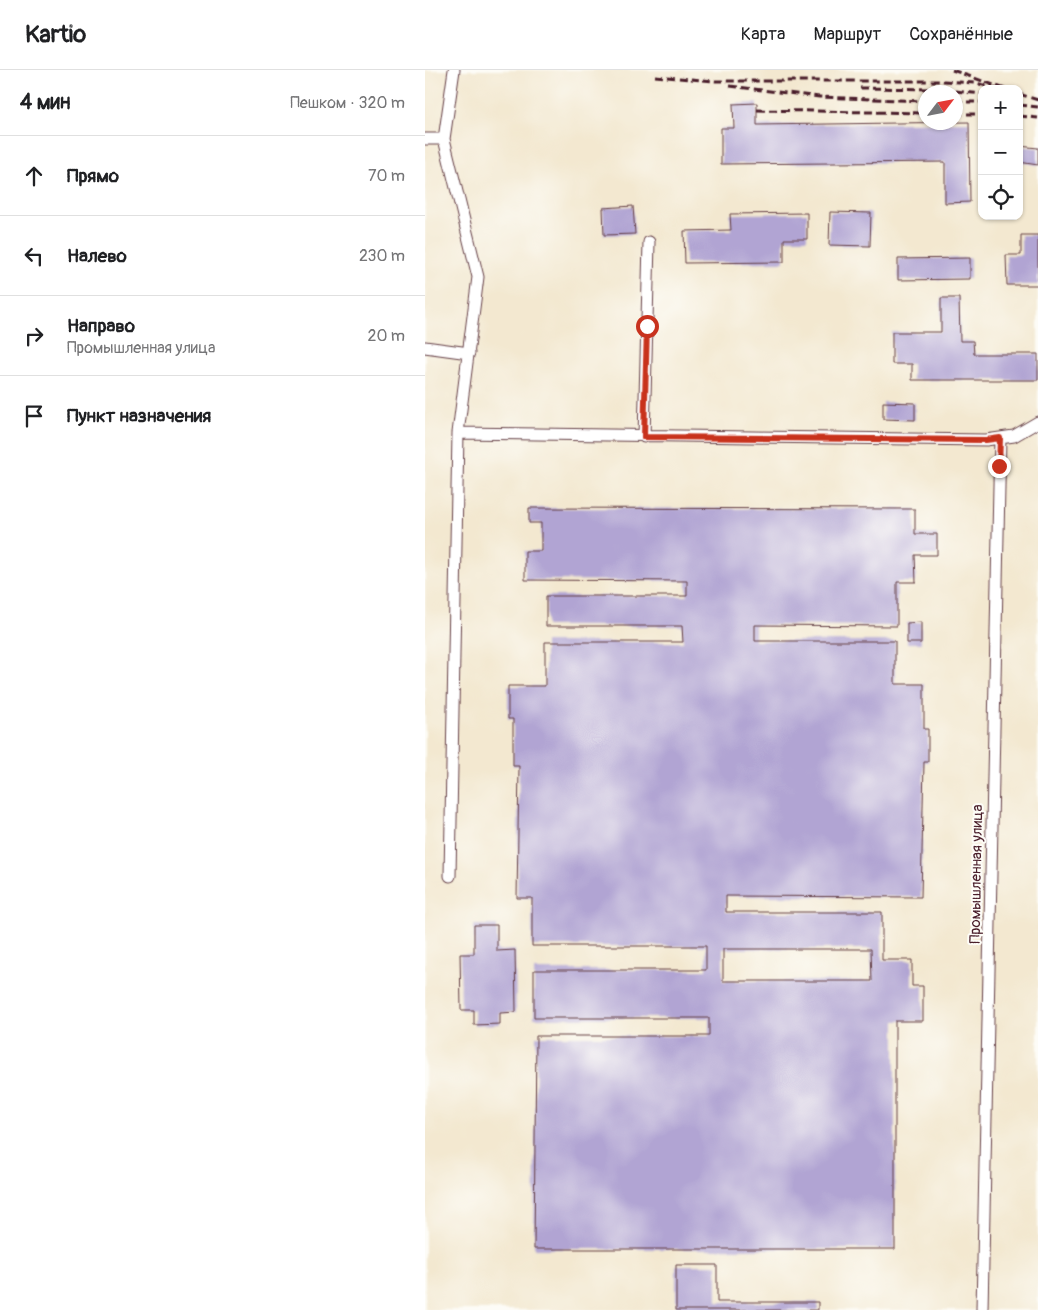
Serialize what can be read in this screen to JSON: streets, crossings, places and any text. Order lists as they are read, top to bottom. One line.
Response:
{"streets":{"street":["Промышленная улица"]},"north":"top right","page":{"header":"Kartio","nav":["Карта","Маршрут","Сохранённые"],"heading":["4 мин","Пешком · 320 m"],"map_buttons":["+","−"],"list":[["Прямо","70 m"],["Налево","230 m"],["Направо","Промышленная улица","20 m"],"Пункт назначения"]}}
